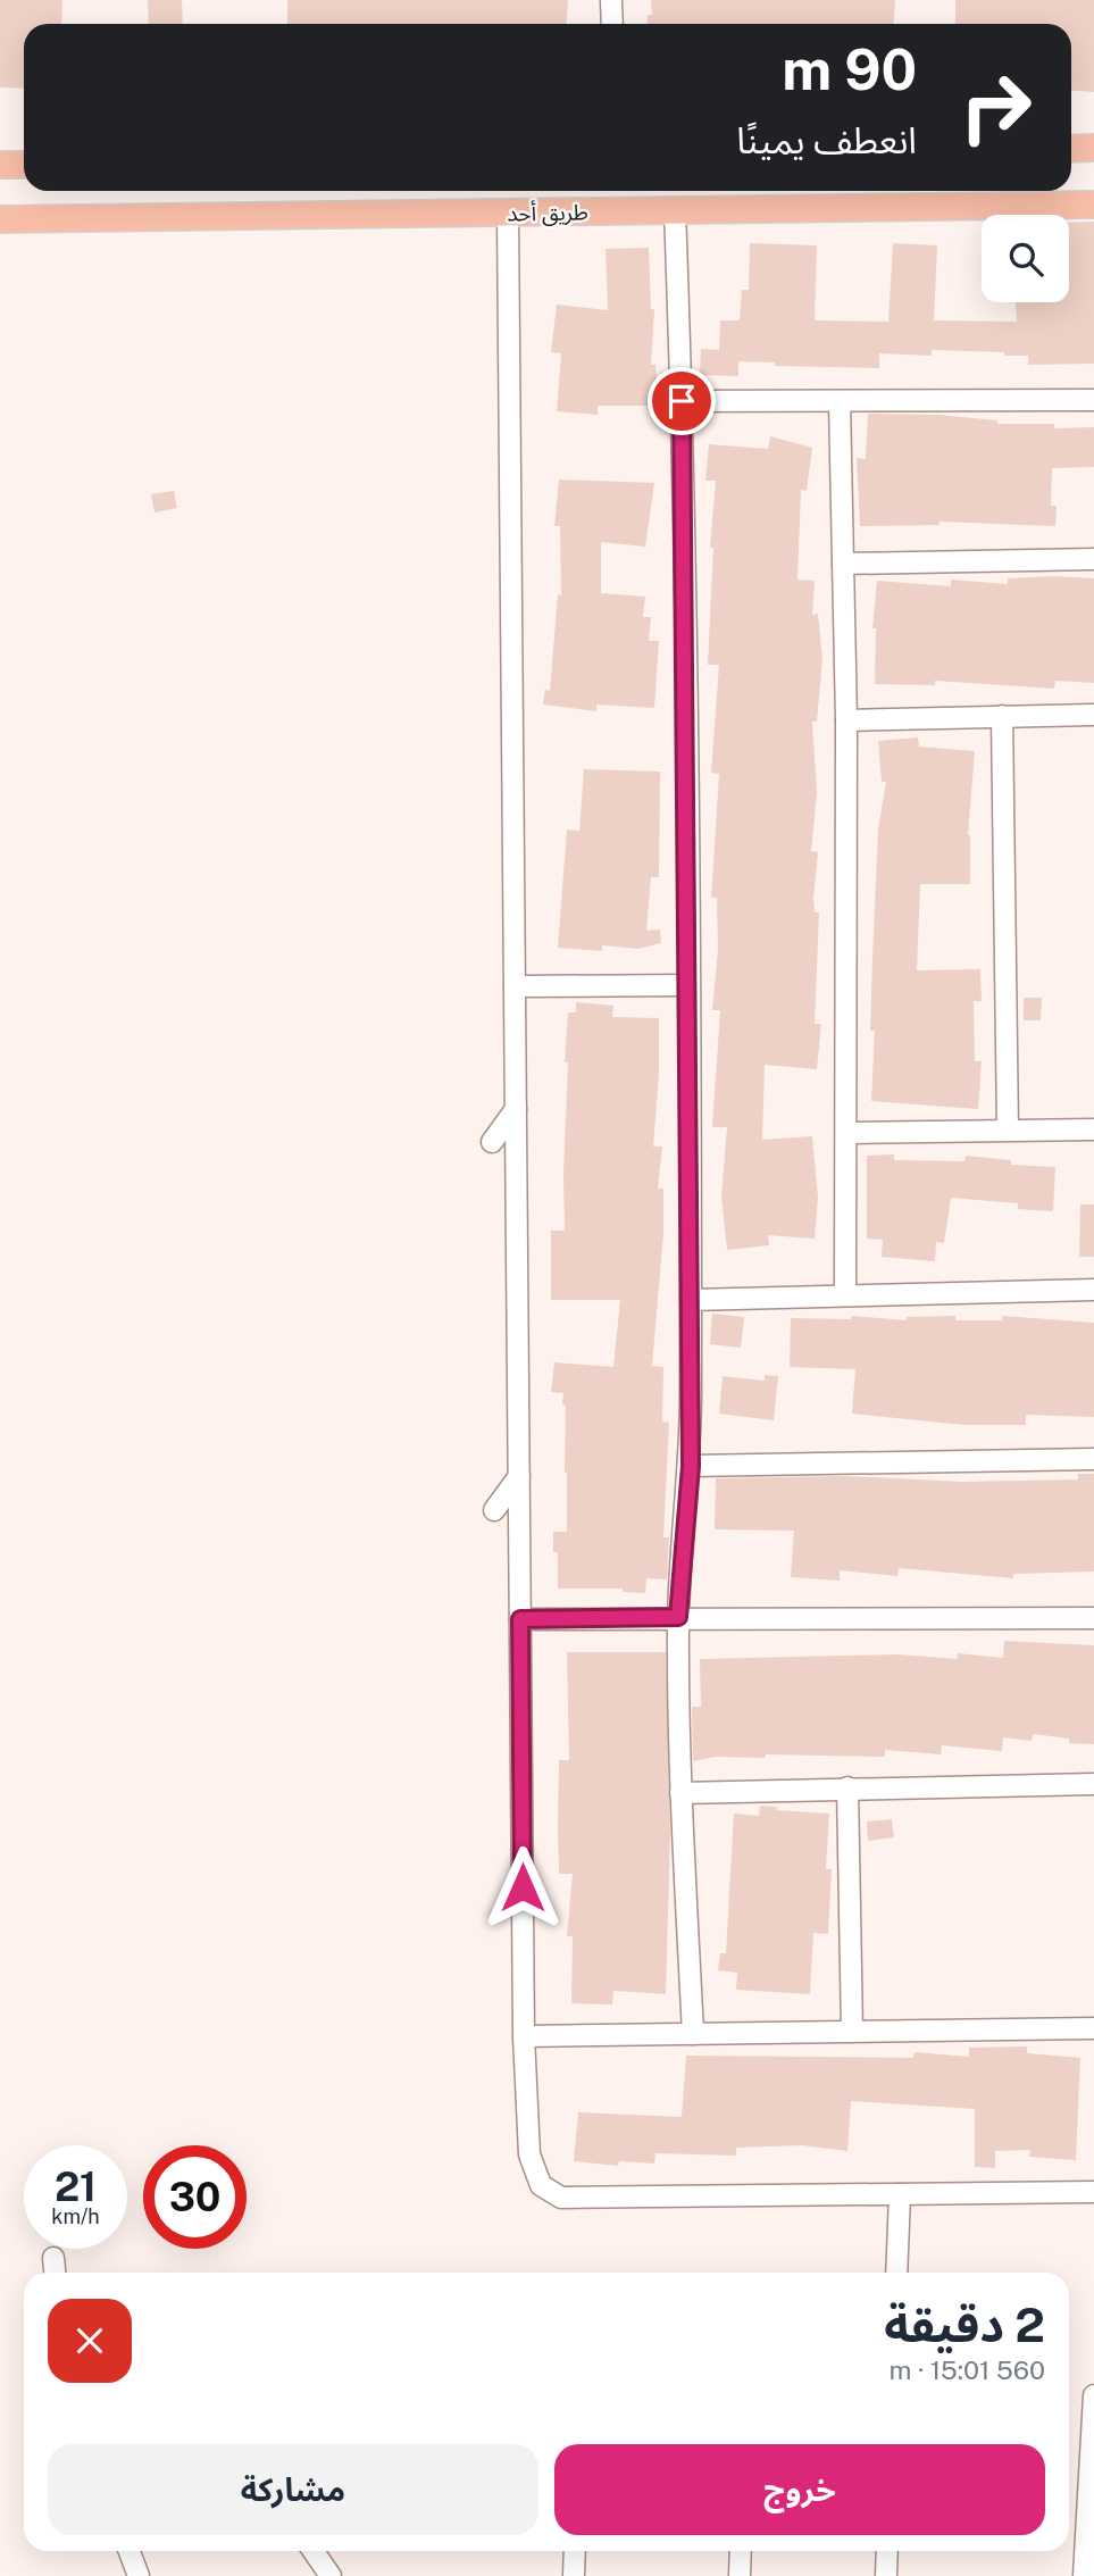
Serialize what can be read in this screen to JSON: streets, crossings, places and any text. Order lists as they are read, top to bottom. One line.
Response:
{"streets":{"main road":["طريق أحد"]},"page":{"turn":["90 m","انعطف يمينًا"],"speed":"21 km/h","limit":"30","heading":["2 دقيقة","560 m · 15:01"],"buttons":["خروج","مشاركة"]}}
